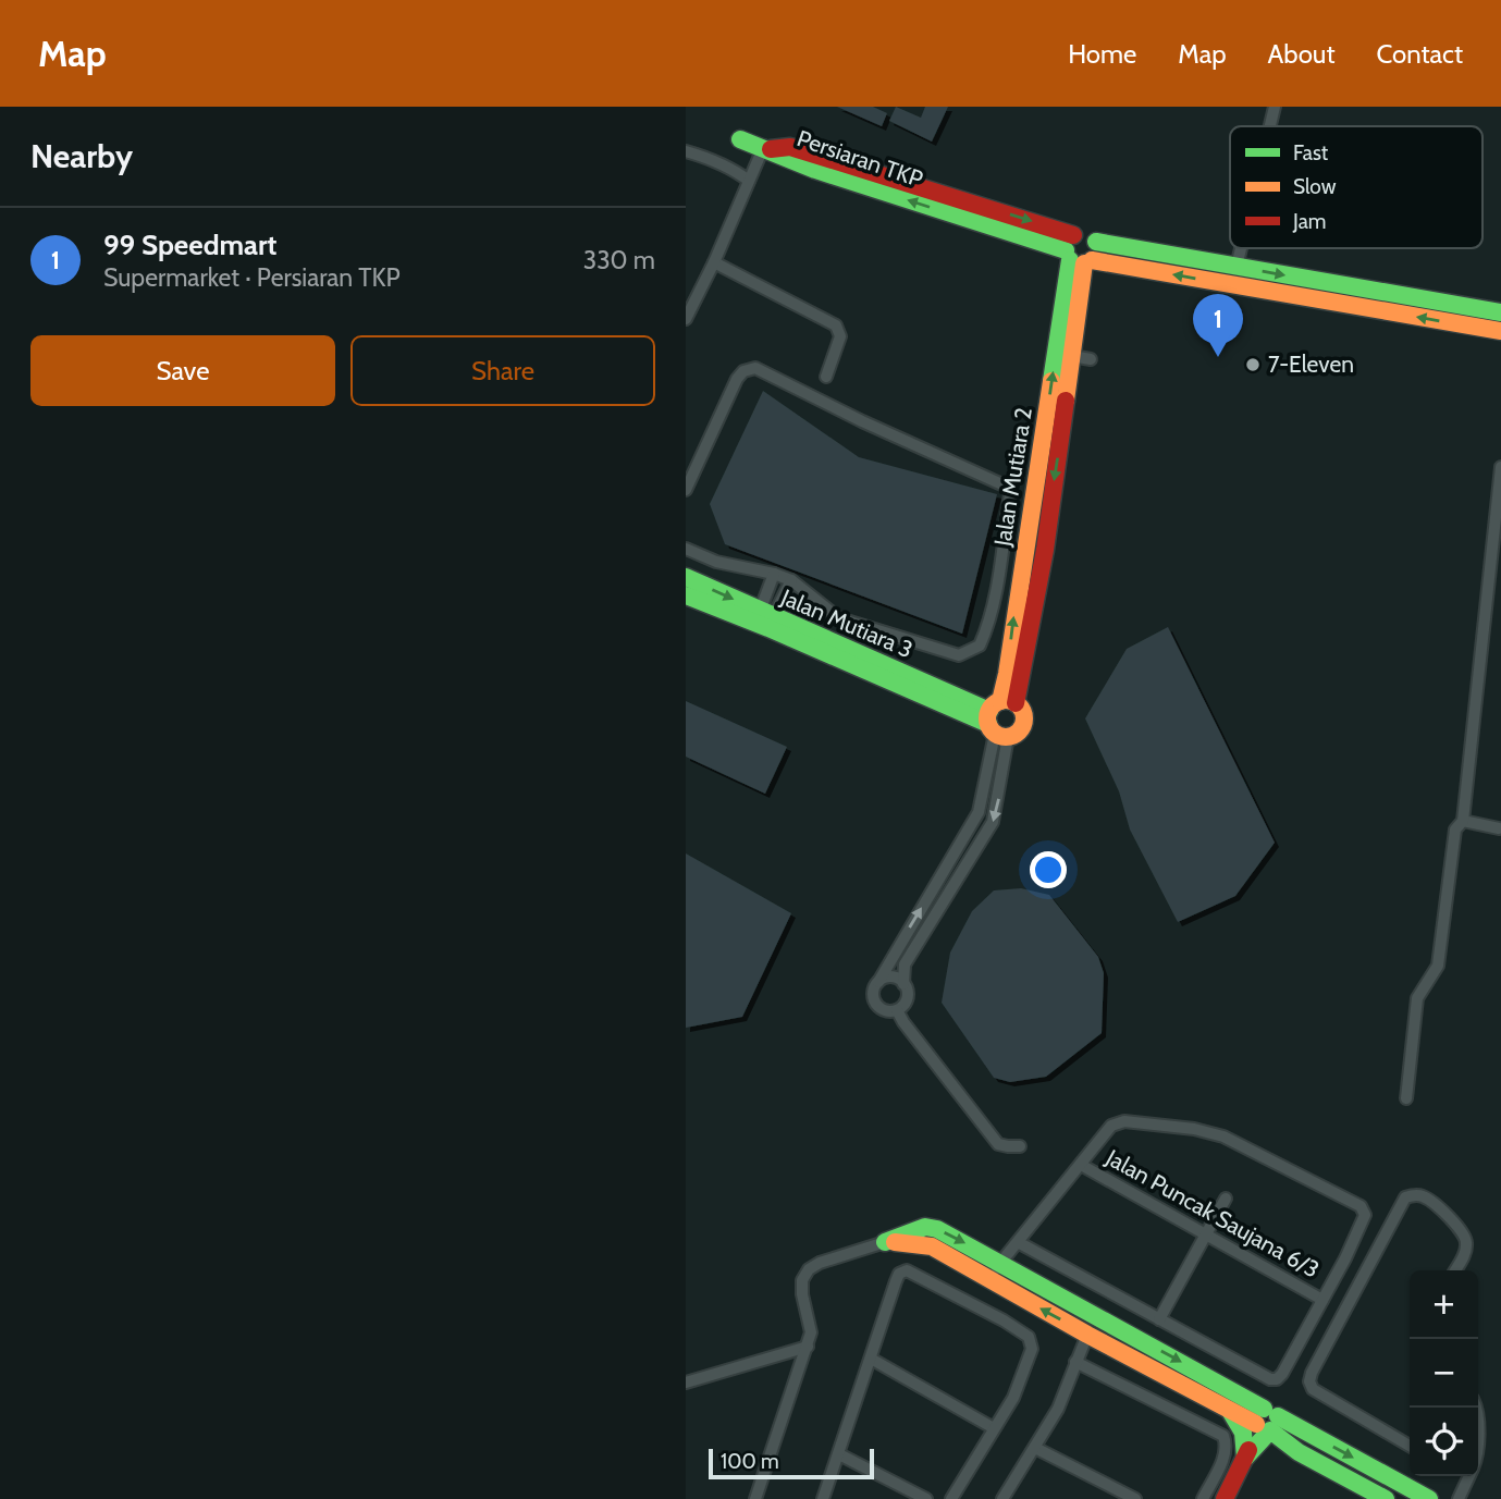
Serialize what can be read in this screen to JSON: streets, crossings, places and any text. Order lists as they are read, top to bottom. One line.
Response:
{"streets":{"street":["Persiaran TKP","Jalan Mutiara 2","Jalan Mutiara 3","Jalan Puncak Saujana 6/3"]},"crossings":[["Persiaran TKP","Jalan Mutiara 2"],["Jalan Mutiara 2","Jalan Mutiara 3"]],"places":["7-Eleven"],"legend":["Fast","Slow","Jam"],"scale_bar":"100 m","page":{"header":"Map","nav":["Home","Map","About","Contact"],"heading":"Nearby","list":[{"mark":"1","name":"99 Speedmart","note":"Supermarket · Persiaran TKP","value":"330 m"}],"pins":"1","buttons":["Save","Share"],"map_buttons":["+","−"],"scale":"100 m"}}
